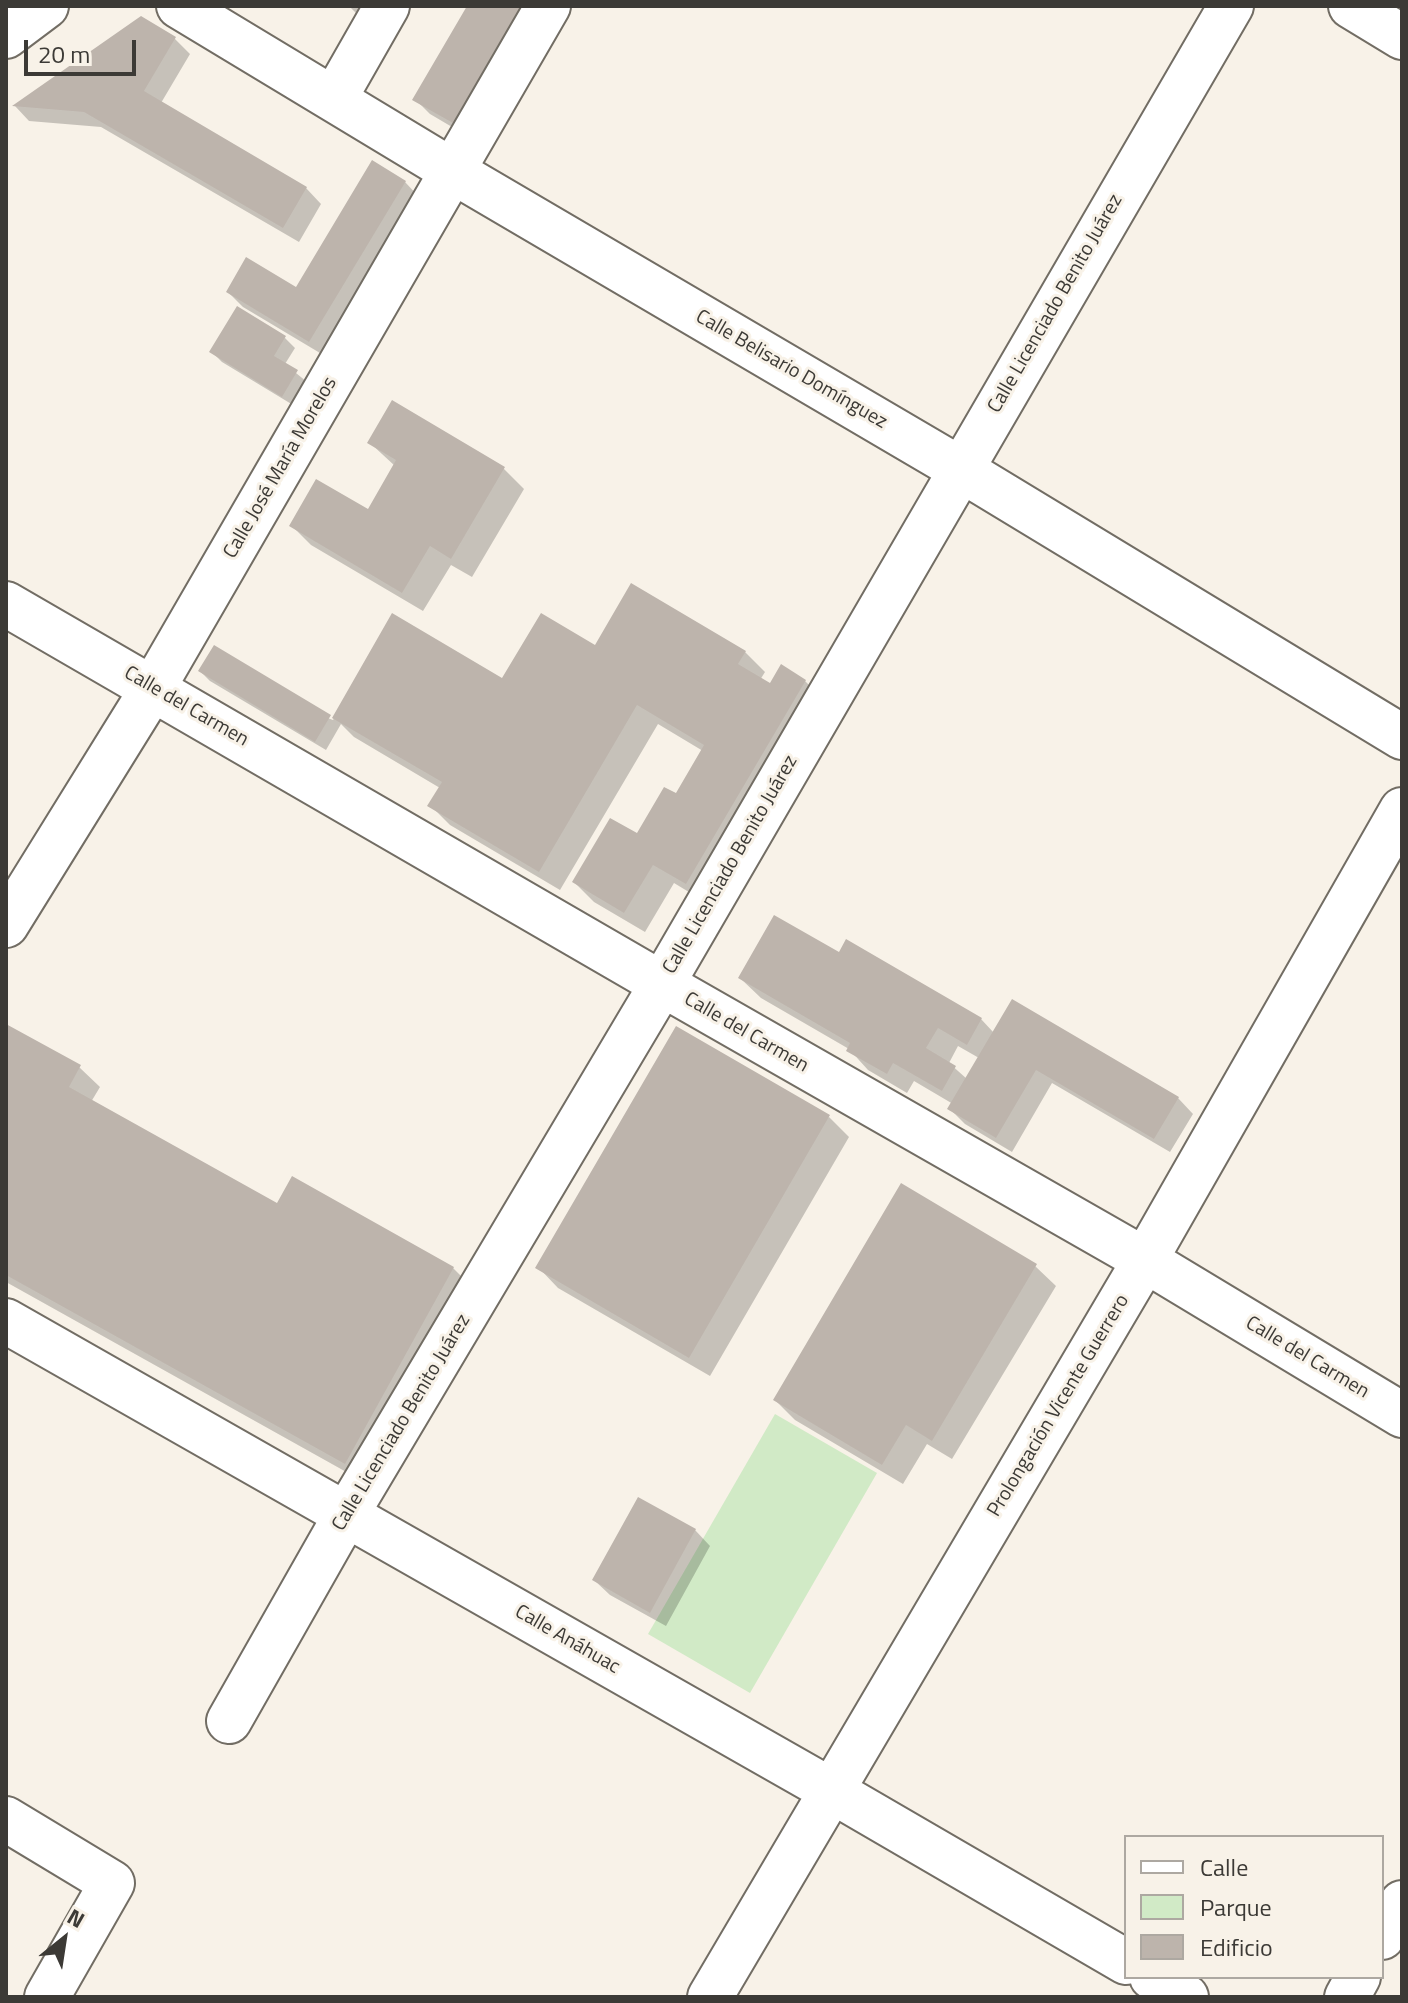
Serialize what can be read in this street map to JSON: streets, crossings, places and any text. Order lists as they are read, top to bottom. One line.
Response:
{"streets":{"street":["Calle Licenciado Benito Juárez","Calle Belisario Domínguez","Calle José María Morelos","Calle del Carmen","Prolongación Vicente Guerrero","Calle Anáhuac"]},"crossings":[["Calle Licenciado Benito Juárez","Calle Belisario Domínguez"],["Calle Licenciado Benito Juárez","Calle del Carmen"],["Calle Licenciado Benito Juárez","Calle Anáhuac"],["Calle Belisario Domínguez","Calle José María Morelos"],["Calle José María Morelos","Calle del Carmen"],["Calle del Carmen","Prolongación Vicente Guerrero"],["Prolongación Vicente Guerrero","Calle Anáhuac"]],"legend":["Calle","Parque","Edificio"],"scale_bar":"20 m","north":"top right"}
